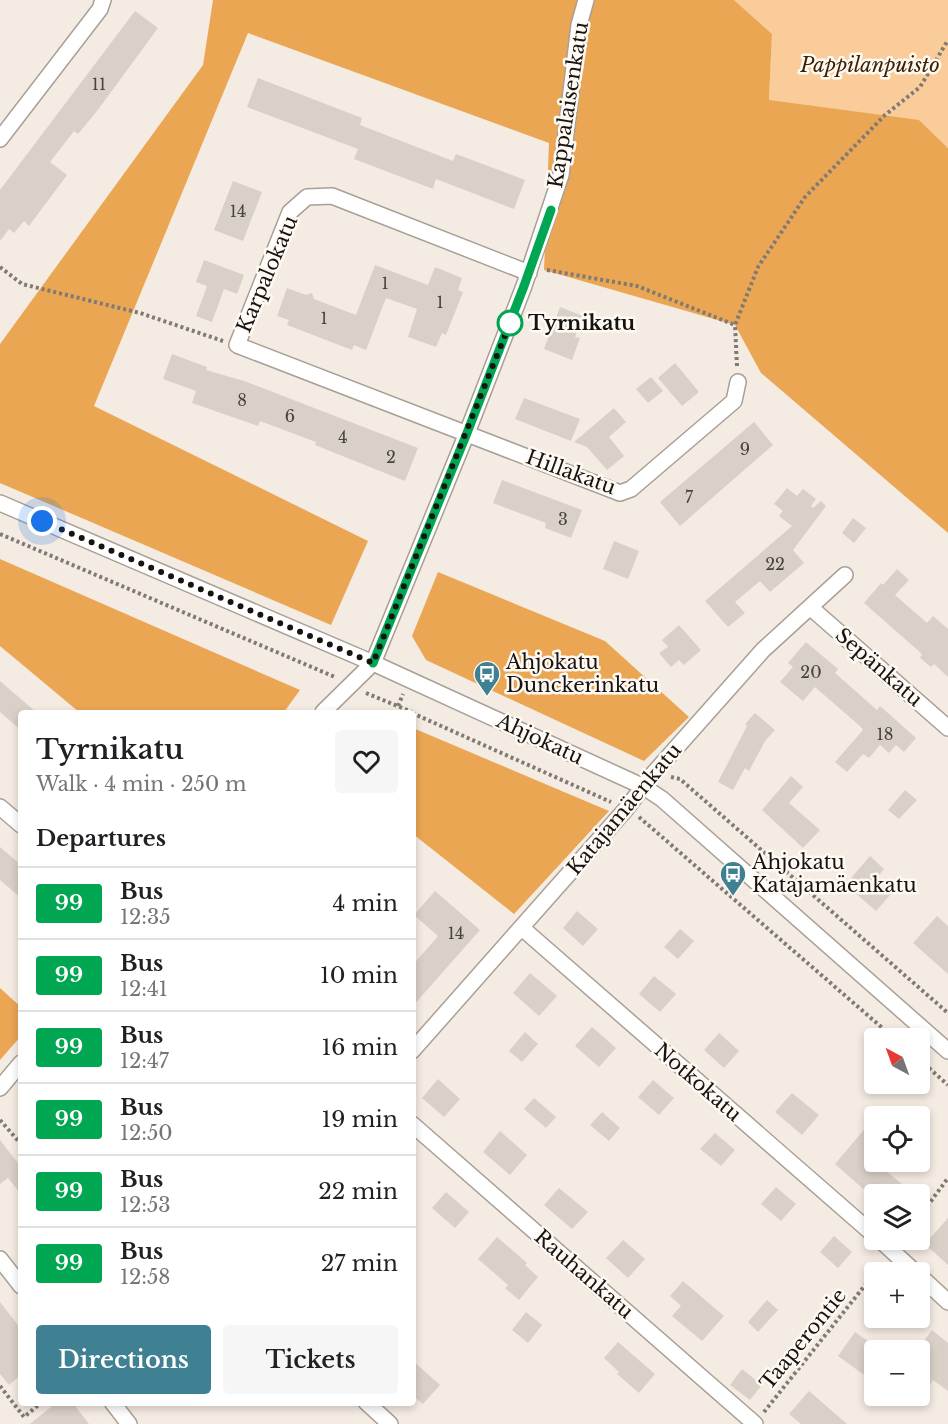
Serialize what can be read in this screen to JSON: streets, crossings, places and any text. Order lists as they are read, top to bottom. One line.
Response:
{"streets":{"street":["Kappalaisenkatu","Karpalokatu","Hillakatu","Sepänkatu","Ahjokatu","Katajamäenkatu","Notkokatu","Rauhankatu"],"path":["Taaperontie"]},"crossings":[["Kappalaisenkatu","Karpalokatu"],["Karpalokatu","Hillakatu"],["Sepänkatu","Katajamäenkatu"],["Ahjokatu","Katajamäenkatu"],["Katajamäenkatu","Notkokatu"],["Rauhankatu","Taaperontie"]],"parks":["Pappilanpuisto"],"places":{"other":["Tyrnikatu"],"bus stop":["Ahjokatu Dunckerinkatu","Ahjokatu Katajamäenkatu"]},"lines":["bus line 99"],"house_numbers":["11","14","1","1","1","8","6","4","9","2","7","3","22","20","18","14"],"north":"top left","page":{"heading":[["Tyrnikatu","Walk · 4 min · 250 m"],"Departures"],"list":[{"mark":"99","name":"Bus","note":"12:35","value":"4 min"},{"mark":"99","name":"Bus","note":"12:41","value":"10 min"},{"mark":"99","name":"Bus","note":"12:47","value":"16 min"},{"mark":"99","name":"Bus","note":"12:50","value":"19 min"},{"mark":"99","name":"Bus","note":"12:53","value":"22 min"},{"mark":"99","name":"Bus","note":"12:58","value":"27 min"}],"map_buttons":["+","−"],"buttons":["Directions","Tickets"]}}
